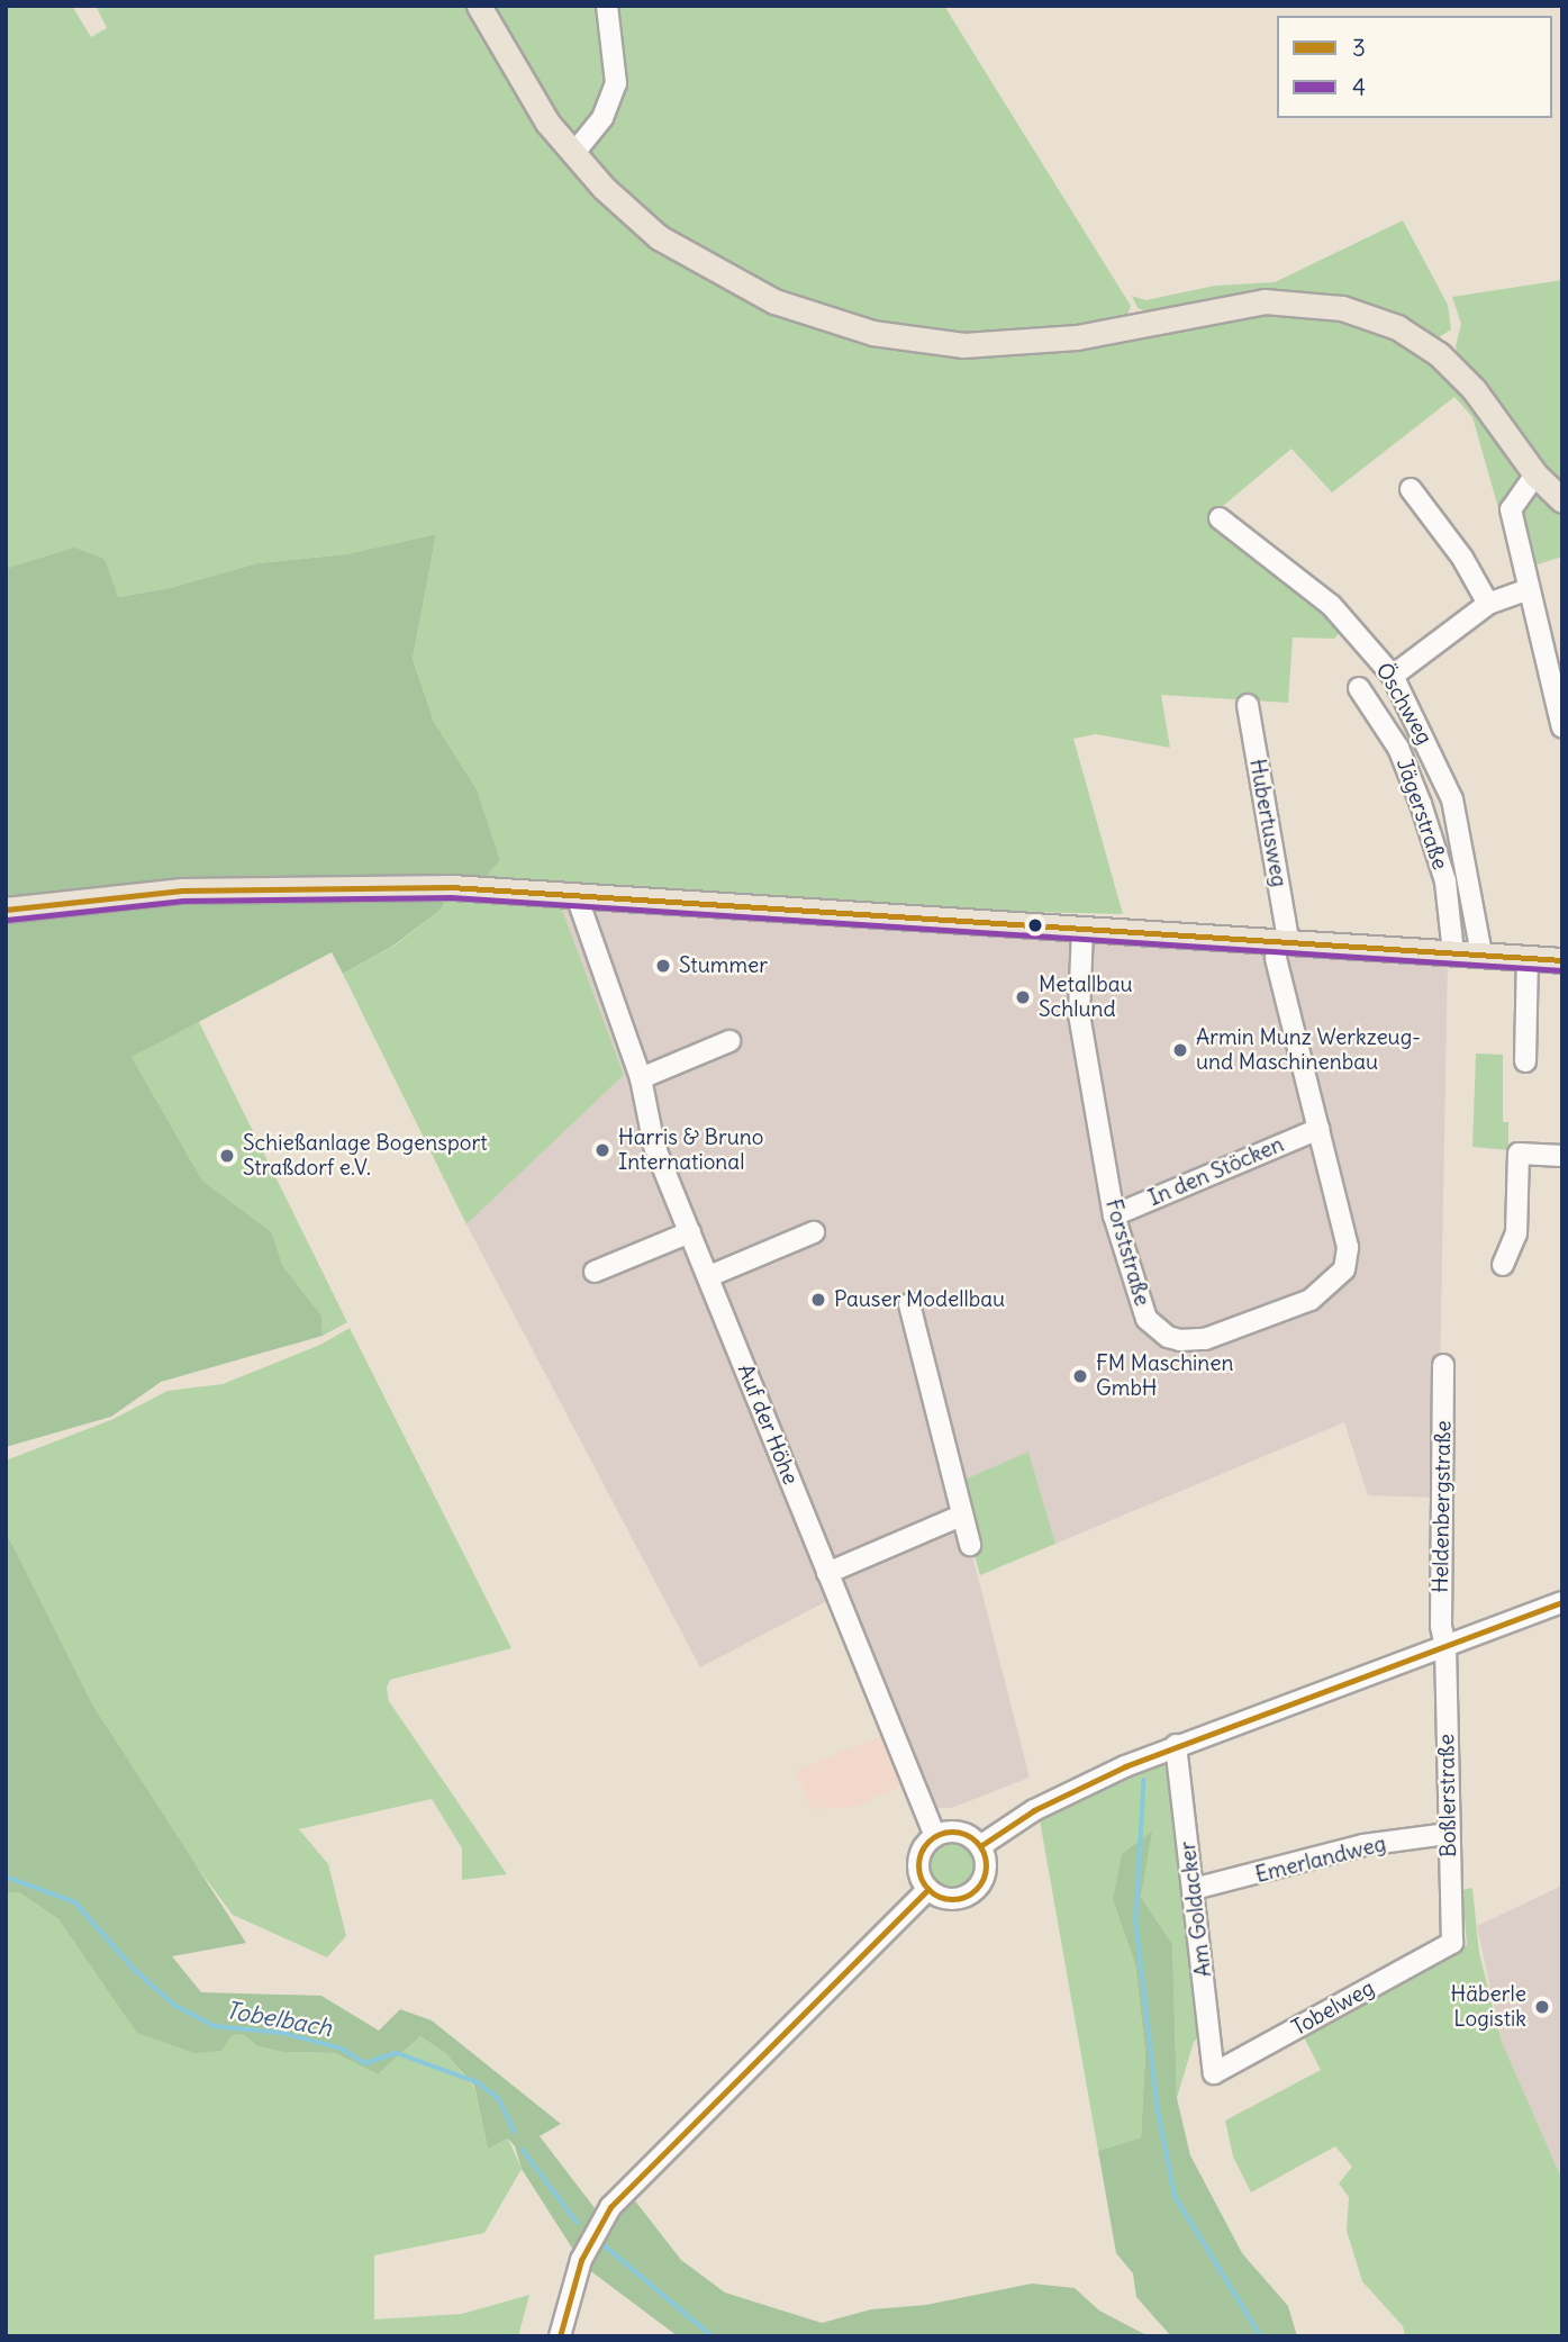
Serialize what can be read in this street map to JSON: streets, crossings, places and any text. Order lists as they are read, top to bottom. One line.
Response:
{"streets":{"street":["Öschweg","Jägerstraße","Hubertusweg","In den Stöcken","Forststraße","Auf der Höhe","Heldenbergstraße","Boßlerstraße","Emerlandweg","Am Goldacker","Tobelweg"]},"crossings":[["Hubertusweg","Forststraße"],["In den Stöcken","Forststraße"],["Heldenbergstraße","Boßlerstraße"],["Boßlerstraße","Emerlandweg"],["Boßlerstraße","Tobelweg"],["Emerlandweg","Am Goldacker"],["Am Goldacker","Tobelweg"]],"water":["Tobelbach"],"places":["Stummer","Metallbau Schlund","Armin Munz Werkzeug- und Maschinenbau","Harris & Bruno International","Schießanlage Bogensport Straßdorf e.V.","Pauser Modellbau","FM Maschinen GmbH","Häberle Logistik"],"lines":["transit line 3","transit line 4"],"legend":["3","4"]}
